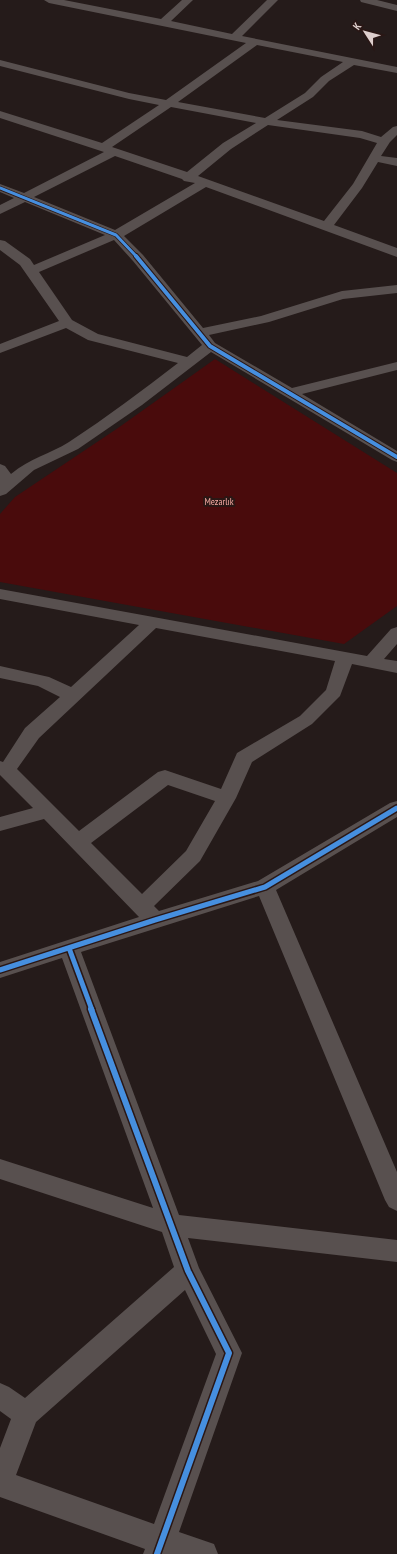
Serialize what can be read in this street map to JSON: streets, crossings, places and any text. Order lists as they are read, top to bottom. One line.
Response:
{"parks":["Mezarlık"],"north":"top left"}
